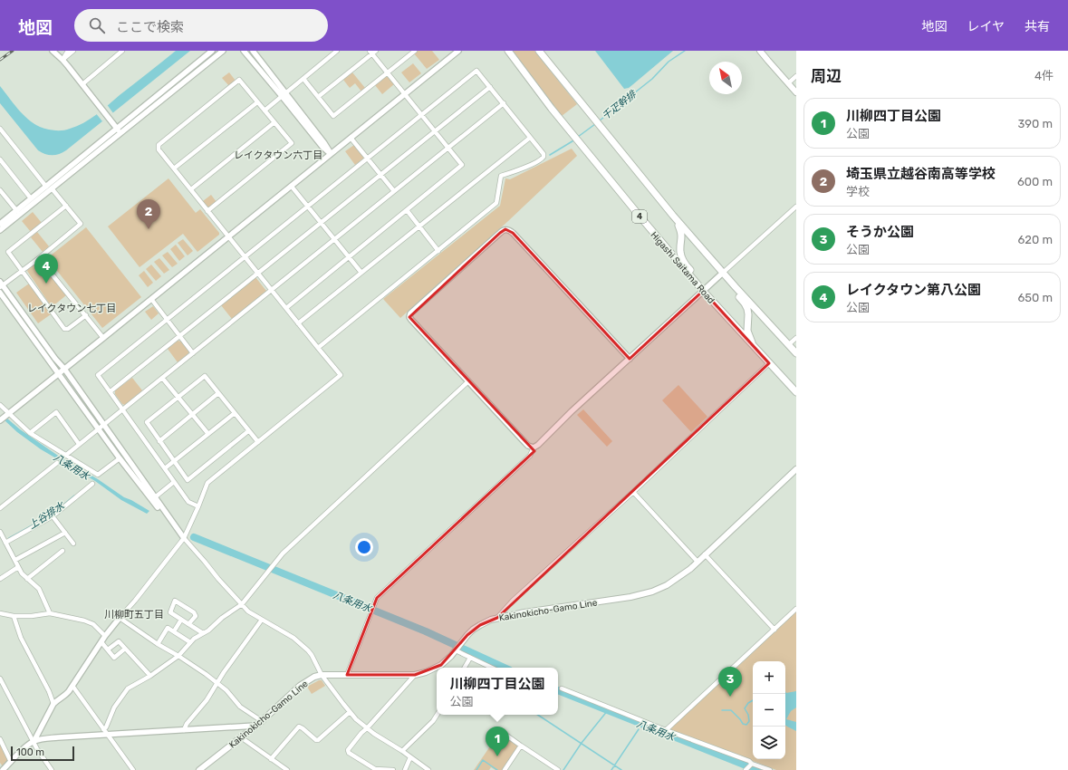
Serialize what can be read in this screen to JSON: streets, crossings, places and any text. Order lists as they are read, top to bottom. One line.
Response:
{"streets":{"highway":["4","Higashi Saitama Road"],"main road":["Kakinokicho-Gamo Line"]},"crossings":[["4","Higashi Saitama Road"]],"districts":["レイクタウン六丁目","レイクタウン七丁目","川柳町五丁目"],"water":["千疋幹排","八条用水","上谷排水"],"scale_bar":"100 m","north":"top left","page":{"header":"地図","search":"ここで検索","nav":["地図","レイヤ","共有"],"heading":["周辺","4件"],"list":[{"mark":"1","name":"川柳四丁目公園","note":"公園","value":"390 m"},{"mark":"2","name":"埼玉県立越谷南高等学校","note":"学校","value":"600 m"},{"mark":"3","name":"そうか公園","note":"公園","value":"620 m"},{"mark":"4","name":"レイクタウン第八公園","note":"公園","value":"650 m"}],"pins":["2","4","3","1"],"map_buttons":["+","−"],"popup":["川柳四丁目公園","公園"],"scale":"100 m"}}
